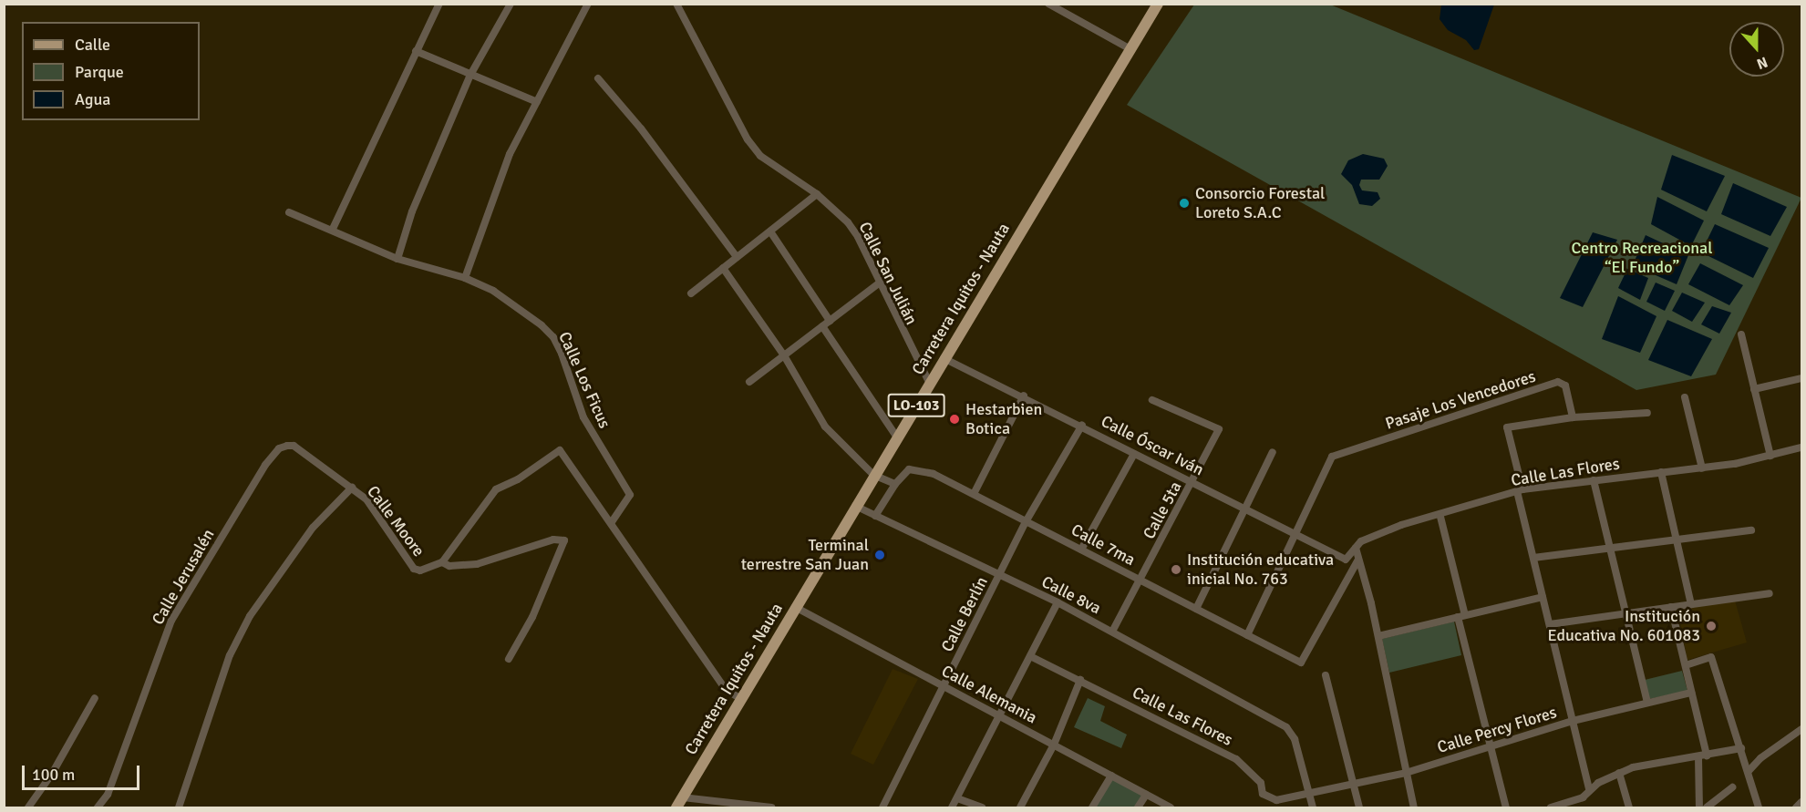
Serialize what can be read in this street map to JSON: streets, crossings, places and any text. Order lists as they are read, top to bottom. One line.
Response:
{"streets":{"main road":["Carretera Iquitos - Nauta","LO-103"],"street":["Calle San Julián","Calle Los Ficus","Pasaje Los Vencedores","Calle Óscar Iván","Calle Las Flores","Calle 5ta","Calle Moore","Calle 7ma","Calle Jerusalén","Calle 8va","Calle Berlín","Calle Alemania","Calle Percy Flores"]},"crossings":[["Calle San Julián","Carretera Iquitos - Nauta"],["Carretera Iquitos - Nauta","Calle Óscar Iván"],["Carretera Iquitos - Nauta","Calle Moore"],["Carretera Iquitos - Nauta","Calle 8va"],["Carretera Iquitos - Nauta","Calle Alemania"],["Calle Los Ficus","Calle Moore"],["Pasaje Los Vencedores","Calle Óscar Iván"],["Calle Óscar Iván","Calle Las Flores"],["Calle Óscar Iván","Calle 5ta"],["Calle Óscar Iván","Calle Berlín"],["Calle Las Flores","Calle 8va"],["Calle Las Flores","Calle Percy Flores"],["Calle 5ta","Calle 7ma"],["Calle 5ta","Calle 8va"],["Calle Moore","Calle Jerusalén"],["Calle 7ma","Calle 8va"],["Calle 7ma","Calle Berlín"],["Calle 8va","Calle Berlín"],["Calle 8va","Calle Percy Flores"],["Calle Berlín","Calle Alemania"]],"parks":["Centro Recreacional “El Fundo”"],"places":["Consorcio Forestal Loreto S.A.C","Hestarbien Botica","Terminal terrestre San Juan","Institución educativa inicial No. 763","Institución Educativa No. 601083"],"legend":["Calle","Parque","Agua"],"scale_bar":"100 m","north":"bottom"}
